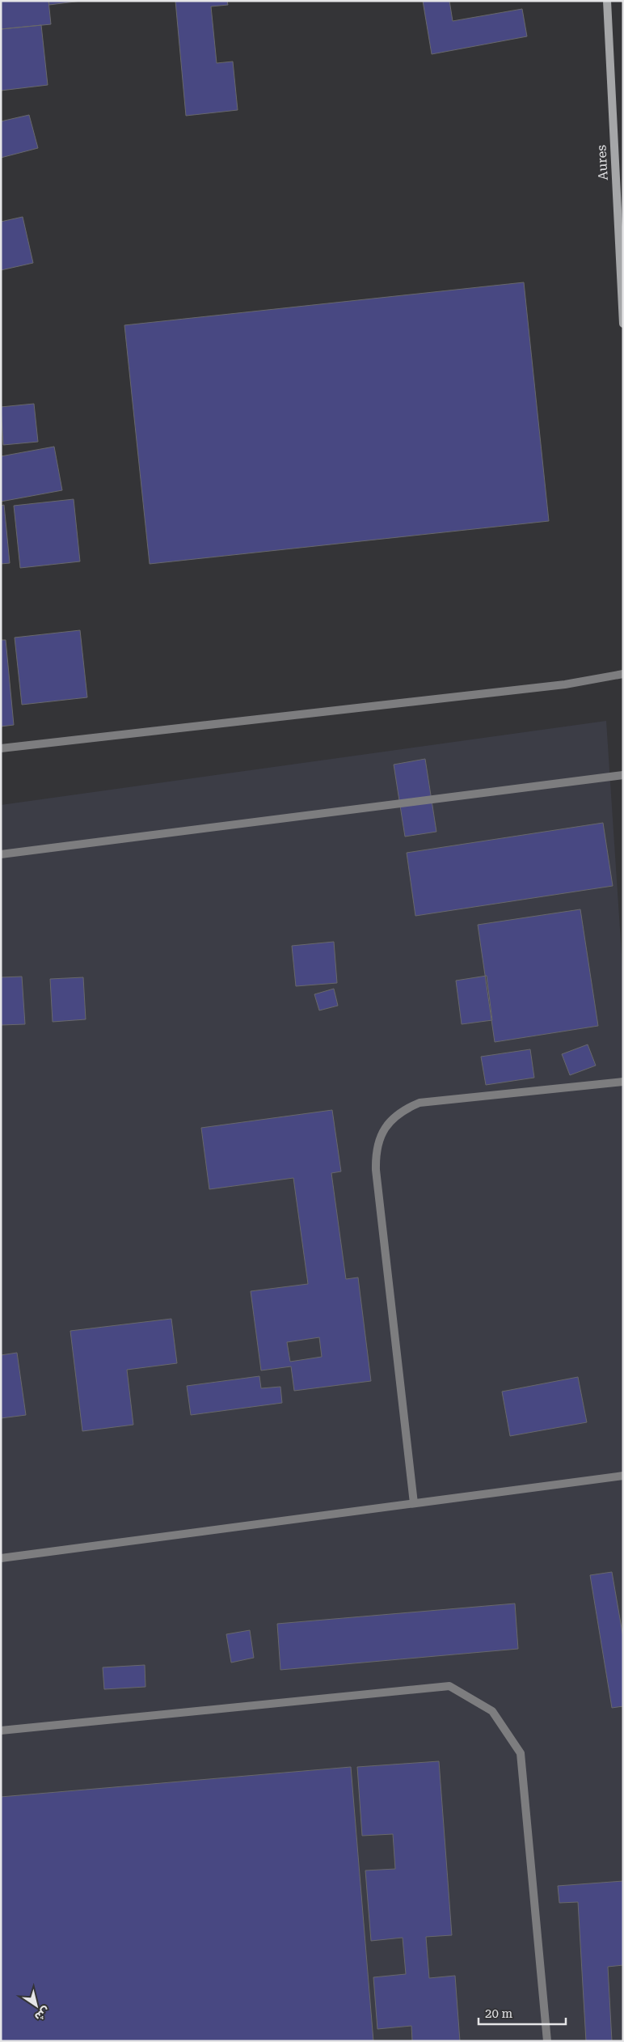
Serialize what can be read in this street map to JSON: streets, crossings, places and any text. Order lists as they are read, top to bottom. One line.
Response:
{"streets":{"street":["Aures"]},"scale_bar":"20 m","north":"bottom right"}
